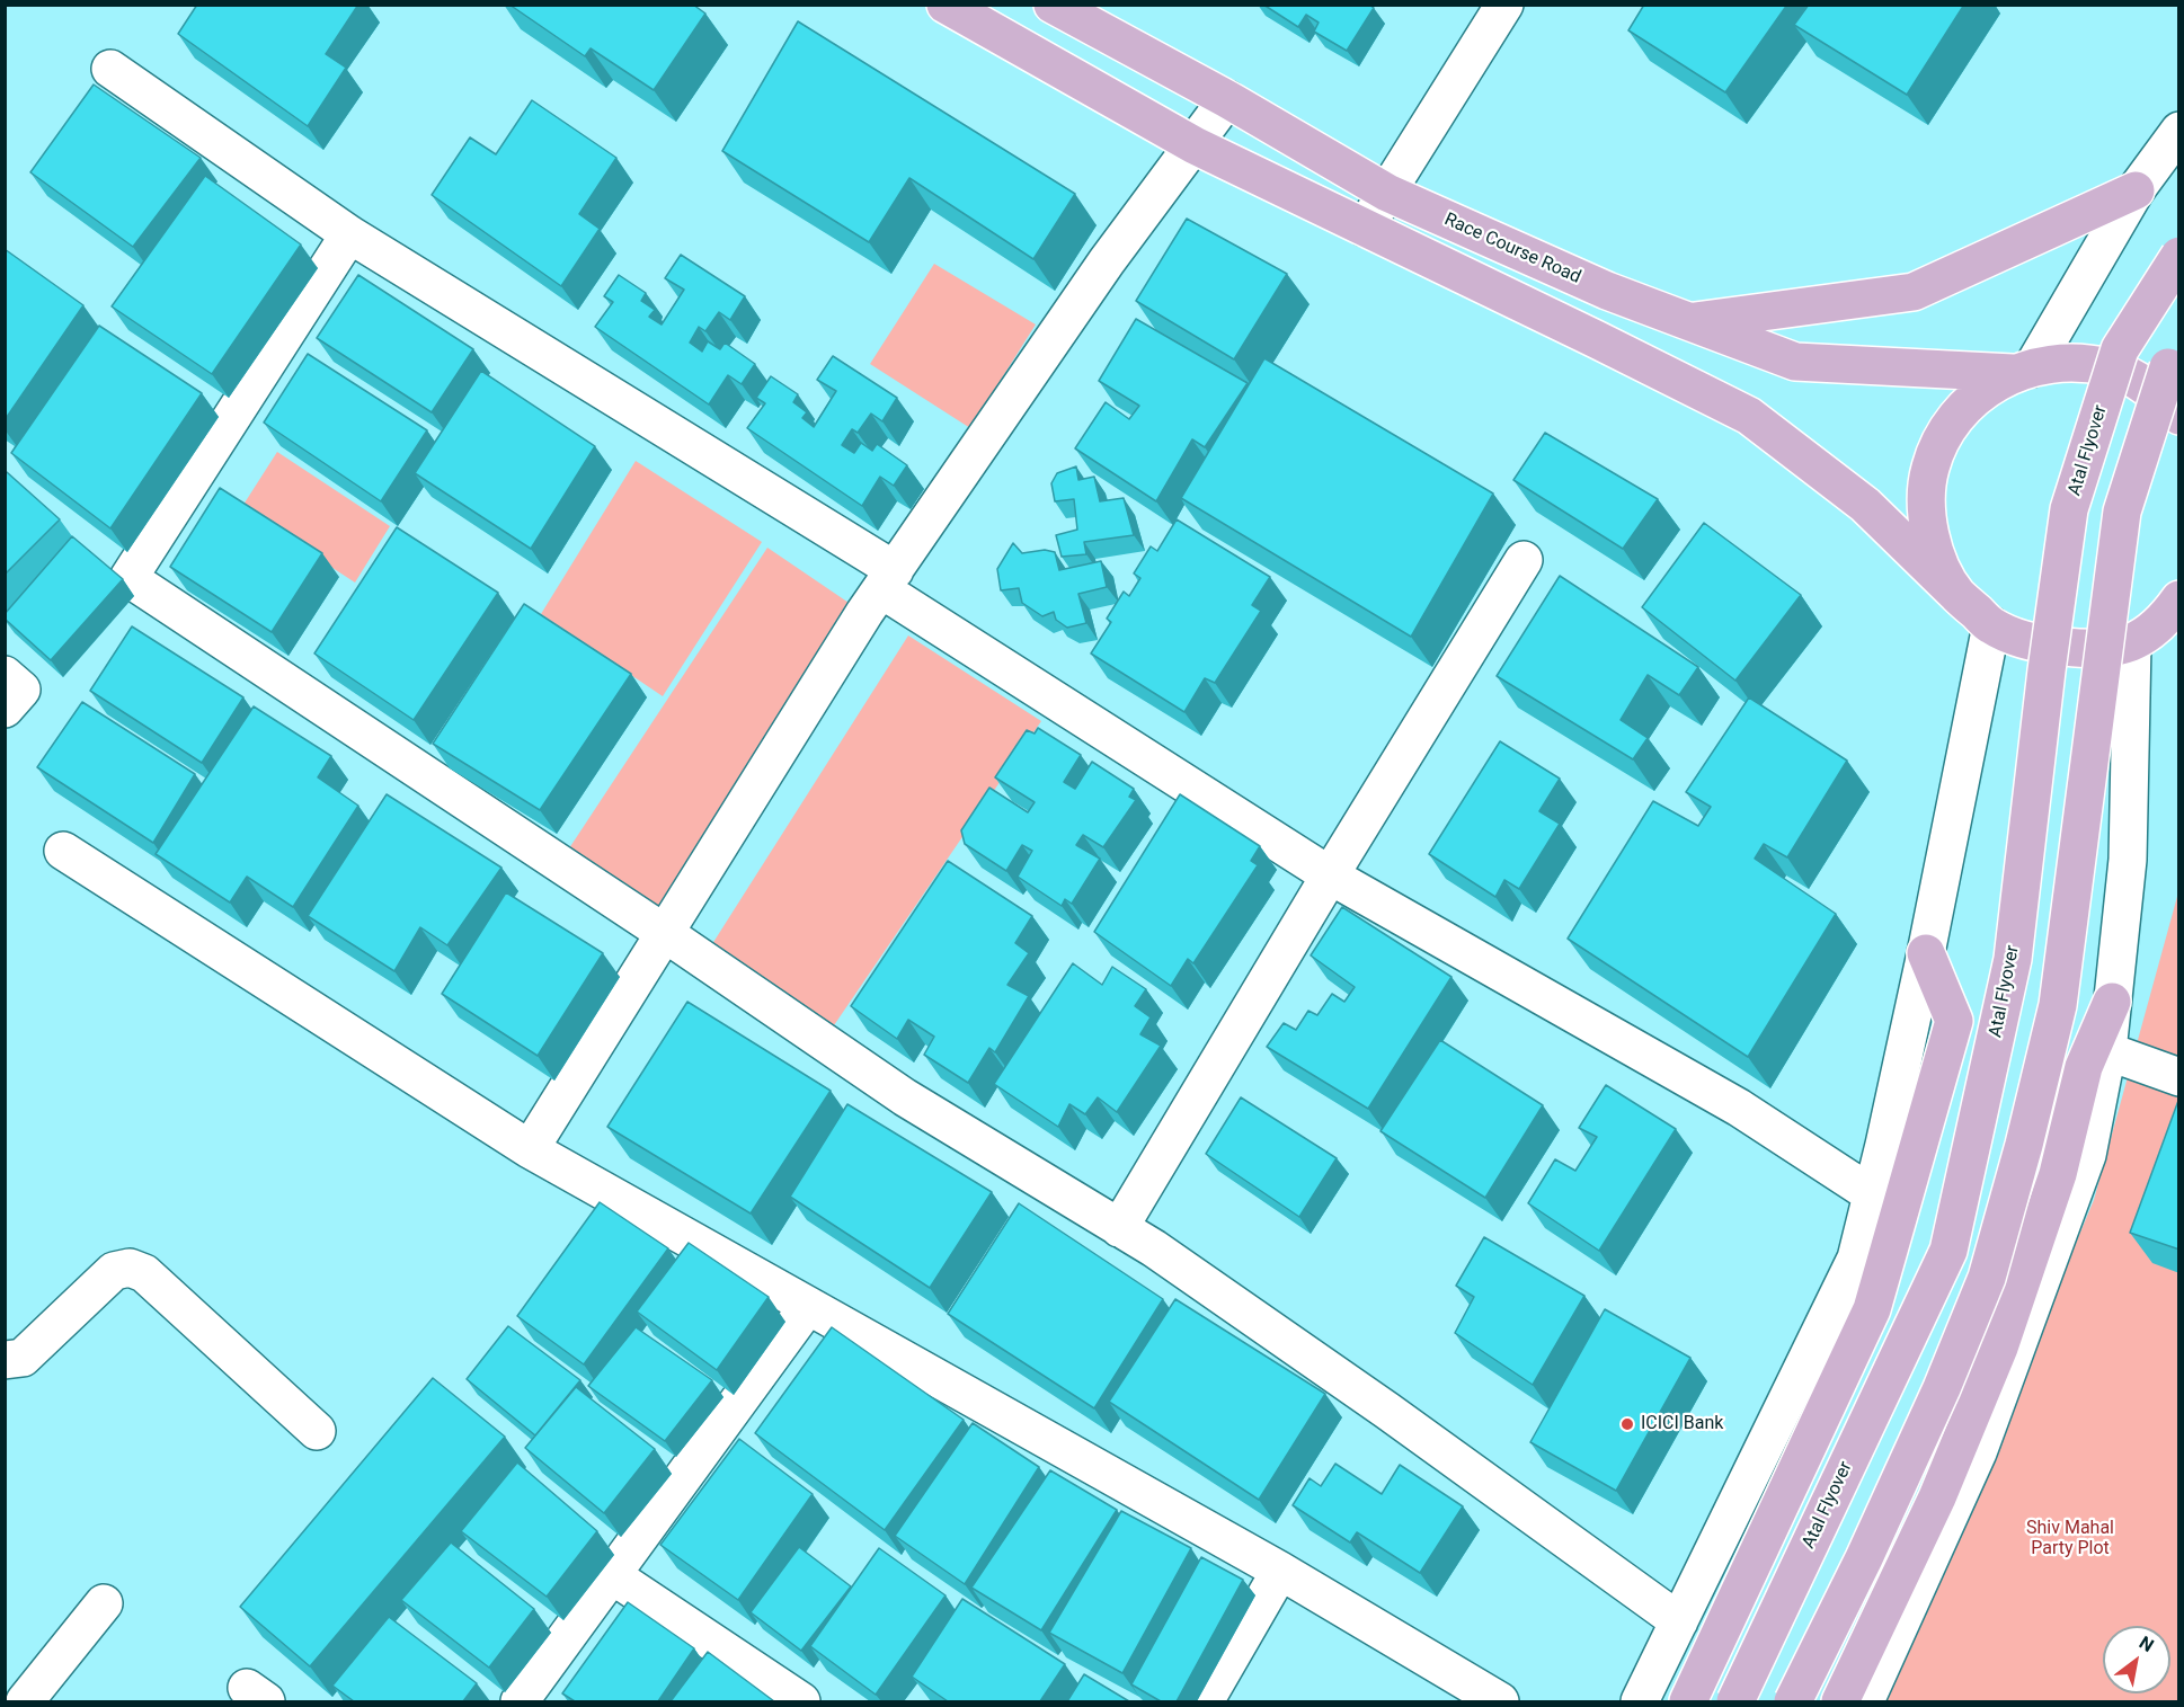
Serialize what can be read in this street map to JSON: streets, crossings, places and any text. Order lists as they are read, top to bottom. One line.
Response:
{"streets":{"main road":["Race Course Road","Atal Flyover"]},"parks":["Shiv Mahal Party Plot"],"places":["ICICI Bank"],"north":"top right"}
